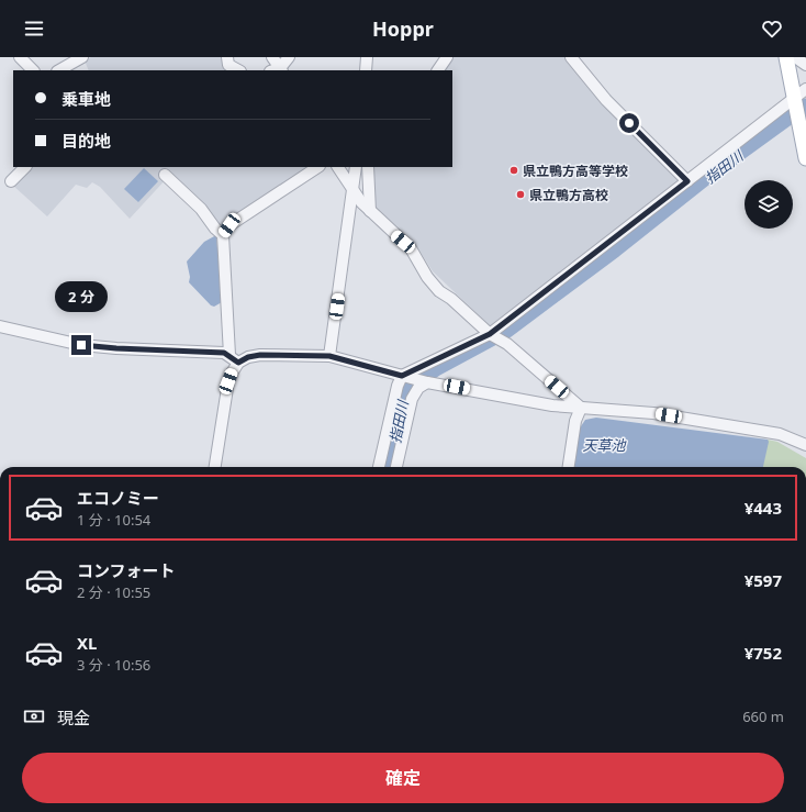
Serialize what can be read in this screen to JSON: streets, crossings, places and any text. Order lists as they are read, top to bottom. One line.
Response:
{"water":["指田川","天草池"],"places":["県立鴨方高等学校","県立鴨方高校"],"page":{"header":"Hoppr","banner":["乗車地","目的地"],"bubble":"2 分","list":[{"name":"エコノミー","note":"1 分 · 10:54","value":"¥443"},{"name":"コンフォート","note":"2 分 · 10:55","value":"¥597"},{"name":"XL","note":"3 分 · 10:56","value":"¥752"}],"pay":["現金","660 m"],"buttons":"確定"}}
